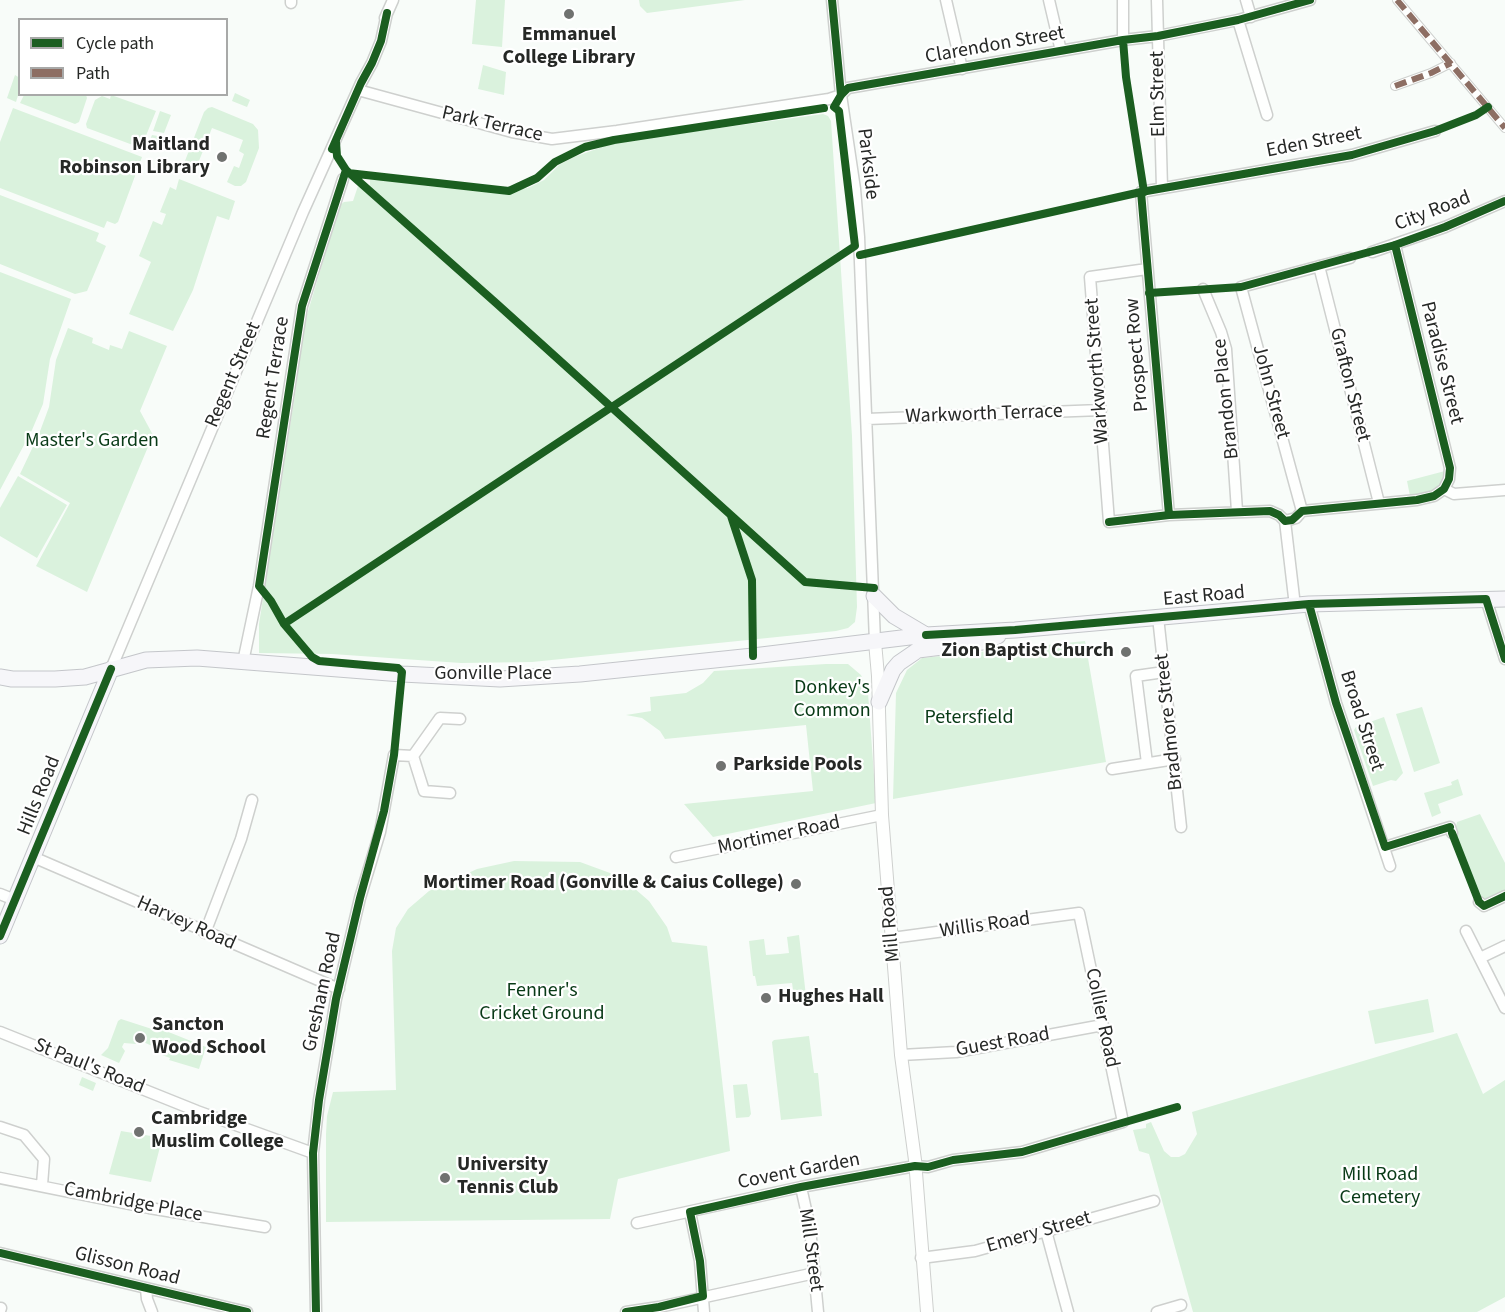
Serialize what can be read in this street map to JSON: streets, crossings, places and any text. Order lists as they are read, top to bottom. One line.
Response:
{"streets":{"main road":["East Road","Gonville Place","Hills Road"],"street":["Clarendon Street","Elm Street","Park Terrace","Eden Street","Parkside","City Road","Prospect Row","Paradise Street","Warkworth Street","Regent Street","Regent Terrace","Grafton Street","John Street","Brandon Place","Warkworth Terrace","Broad Street","Bradmore Street","Mortimer Road","Harvey Road","Mill Road","Willis Road","Gresham Road","Collier Road","Guest Road","St Paul's Road","Covent Garden","Cambridge Place","Emery Street","Mill Street","Glisson Road"]},"crossings":[["Clarendon Street","Elm Street"],["Clarendon Street","Park Terrace"],["Clarendon Street","Parkside"],["Elm Street","Eden Street"],["Park Terrace","Parkside"],["Park Terrace","Regent Street"],["Eden Street","Prospect Row"],["Parkside","Warkworth Terrace"],["Parkside","East Road"],["Parkside","Gonville Place"],["Parkside","Mill Road"],["City Road","Paradise Street"],["Prospect Row","Warkworth Street"],["Warkworth Street","Warkworth Terrace"],["Regent Street","Gonville Place"],["Regent Street","Hills Road"],["Regent Terrace","Gonville Place"],["Grafton Street","John Street"],["East Road","Gonville Place"],["East Road","Broad Street"],["East Road","Bradmore Street"],["East Road","Mill Road"],["Gonville Place","Hills Road"],["Gonville Place","Mill Road"],["Hills Road","Harvey Road"],["Mortimer Road","Mill Road"],["Harvey Road","Gresham Road"],["Mill Road","Willis Road"],["Mill Road","Guest Road"],["Mill Road","Covent Garden"],["Mill Road","Emery Street"],["Willis Road","Collier Road"],["Gresham Road","St Paul's Road"],["Collier Road","Guest Road"],["Collier Road","Covent Garden"],["Covent Garden","Mill Street"]],"parks":["Master's Garden","Donkey's Common","Petersfield","Fenner's Cricket Ground","Mill Road Cemetery"],"places":["Emmanuel College Library","Maitland Robinson Library","Zion Baptist Church","Parkside Pools","Mortimer Road (Gonville & Caius College)","Hughes Hall","Sancton Wood School","Cambridge Muslim College","University Tennis Club"],"legend":["Cycle path","Path"]}
